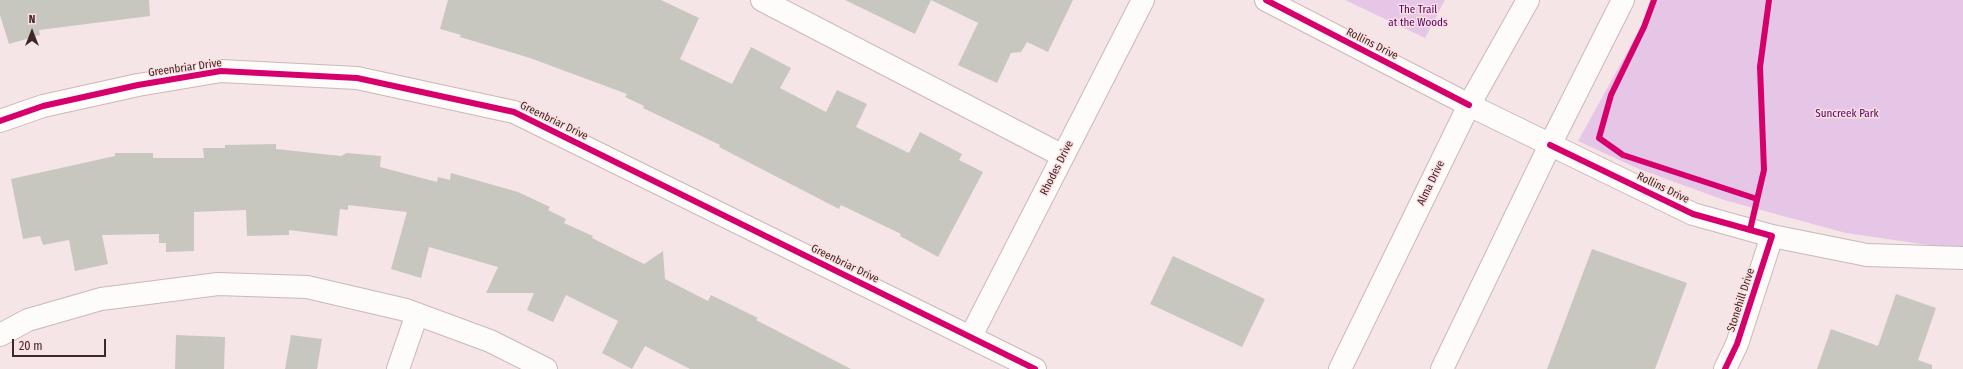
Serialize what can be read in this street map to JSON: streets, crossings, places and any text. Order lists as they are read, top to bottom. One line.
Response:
{"streets":{"street":["Rollins Drive","Greenbriar Drive","Rhodes Drive","Alma Drive","Stonehill Drive"]},"crossings":[["Rollins Drive","Alma Drive"],["Rollins Drive","Stonehill Drive"],["Greenbriar Drive","Rhodes Drive"]],"parks":["The Trail at the Woods","Suncreek Park"],"scale_bar":"20 m","north":"top"}
